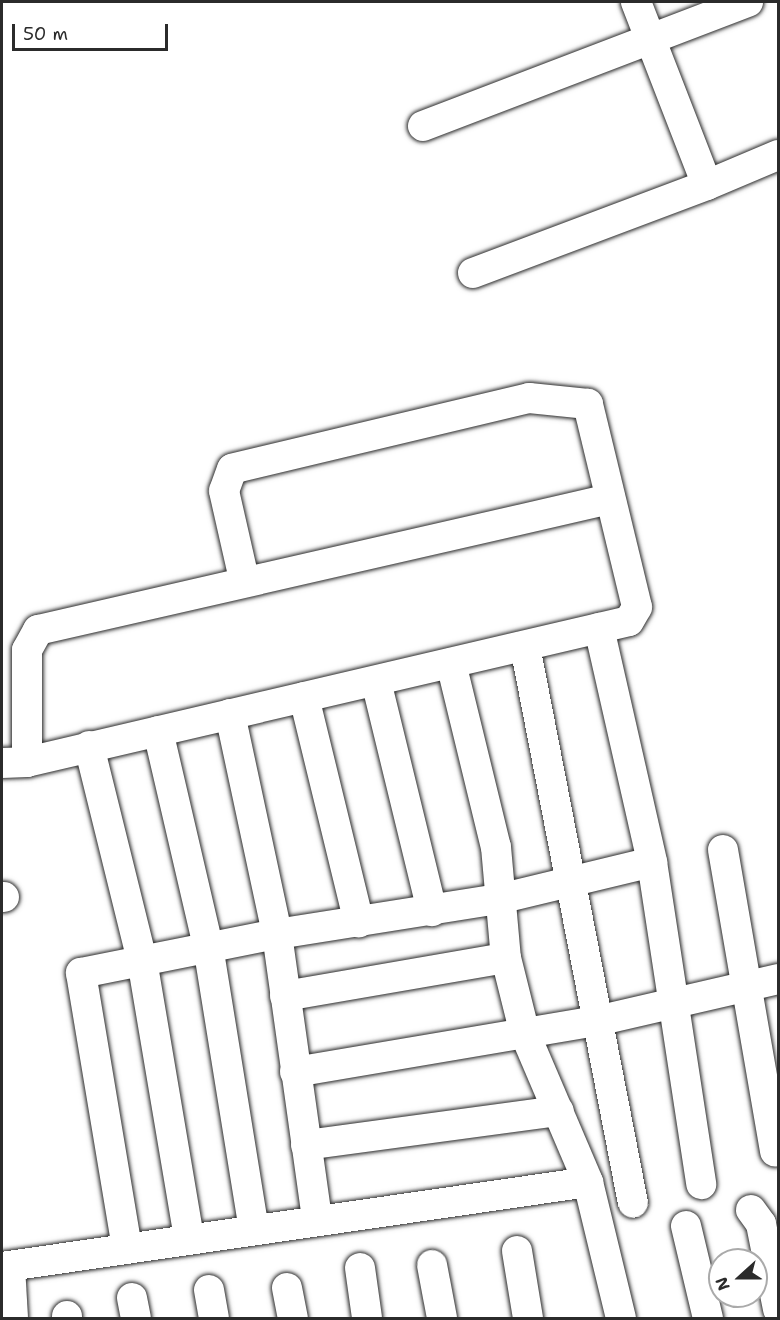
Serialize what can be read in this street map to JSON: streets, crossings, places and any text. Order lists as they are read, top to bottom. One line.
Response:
{"scale_bar":"50 m","north":"left"}
